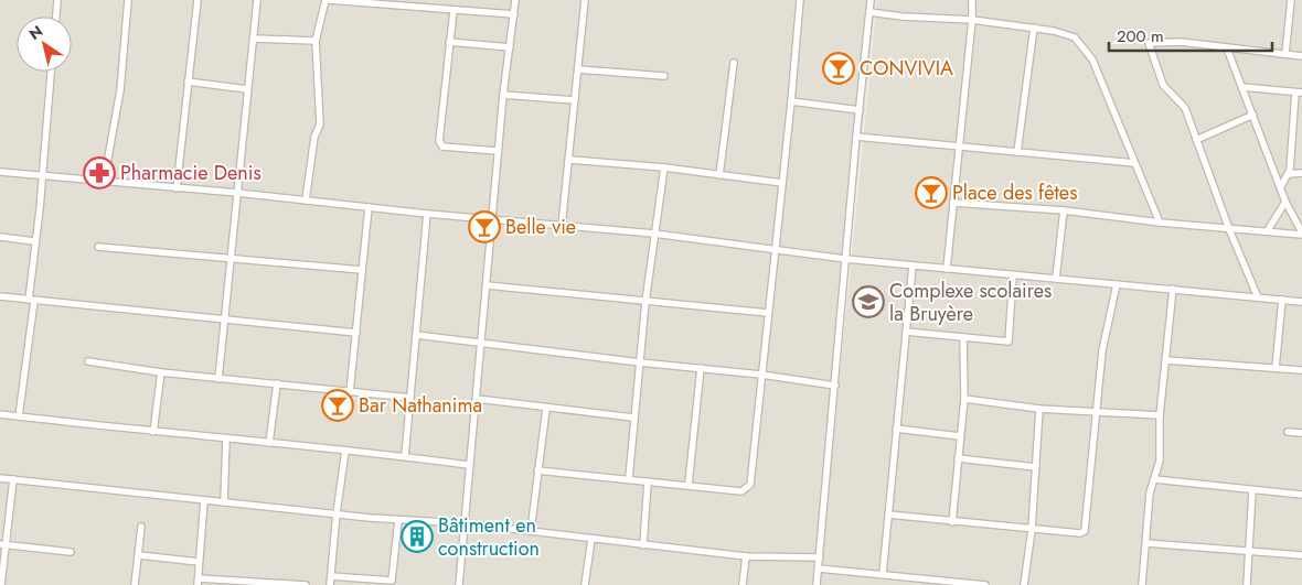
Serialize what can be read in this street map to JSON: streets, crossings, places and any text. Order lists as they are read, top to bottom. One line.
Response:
{"places":{"bar":["CONVIVIA","Place des fêtes","Belle vie","Bar Nathanima"],"pharmacy":["Pharmacie Denis"],"school or university":["Complexe scolaires la Bruyère"],"building":["Bâtiment en construction"]},"scale_bar":"200 m","north":"top left"}
